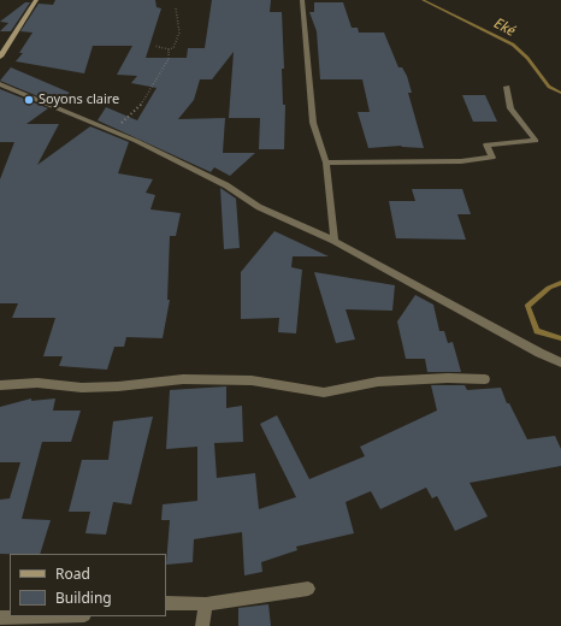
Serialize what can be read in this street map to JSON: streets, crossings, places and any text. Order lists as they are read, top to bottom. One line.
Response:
{"water":["Eké"],"places":["Soyons claire"],"legend":["Road","Building"]}
